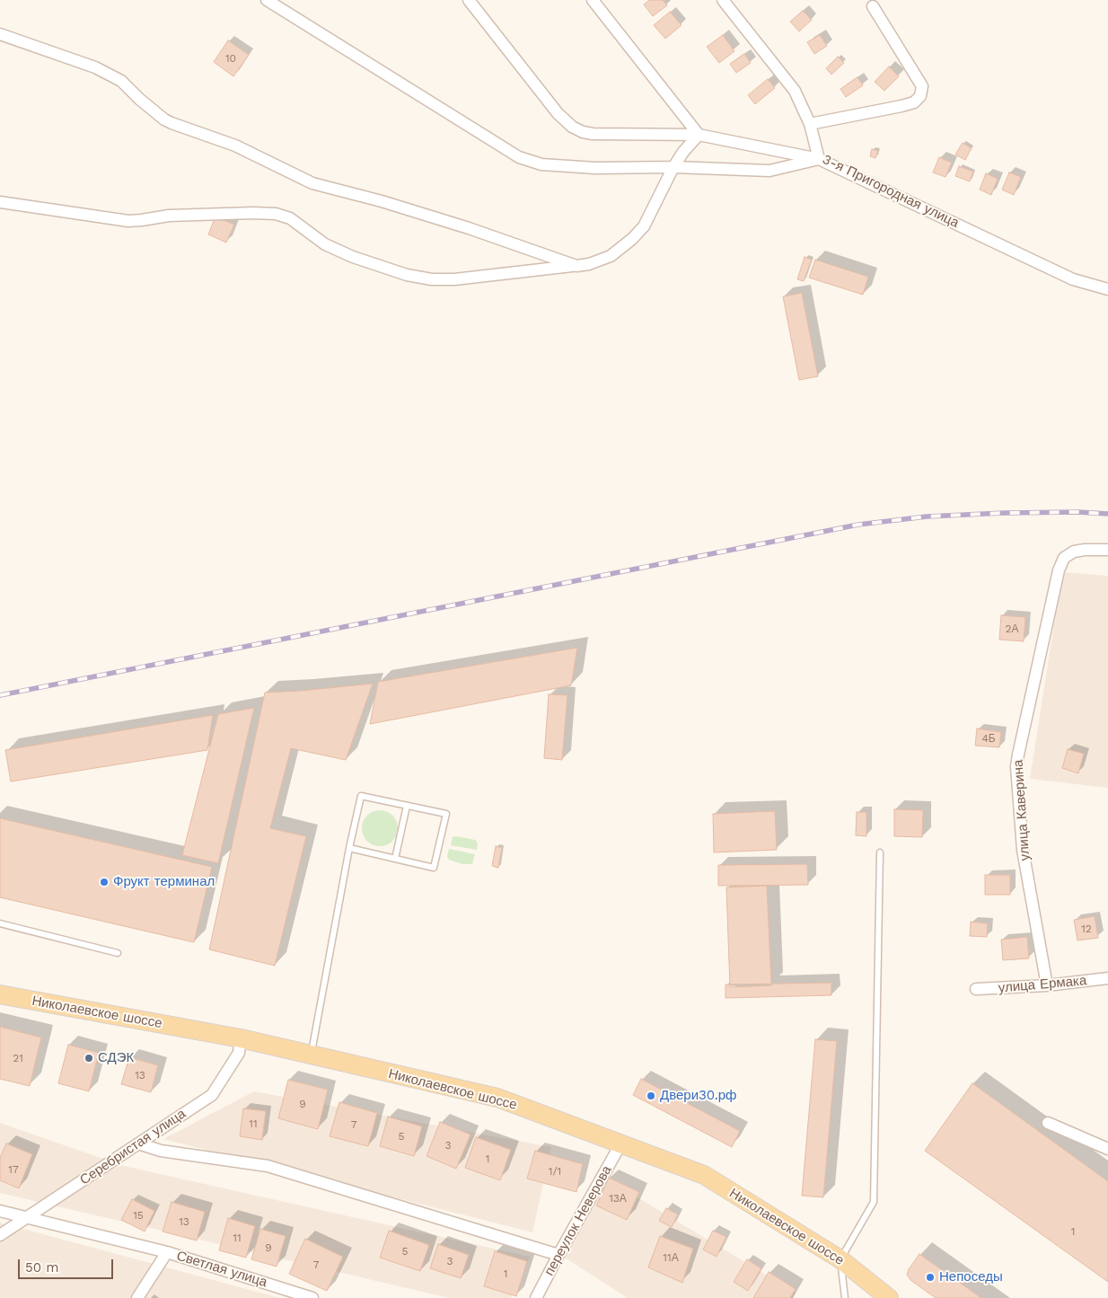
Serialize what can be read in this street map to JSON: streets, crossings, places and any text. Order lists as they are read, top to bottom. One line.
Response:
{"streets":{"main road":["Николаевское шоссе"],"street":["3-я Пригородная улица","улица Каверина","улица Ермака","Серебристая улица","переулок Неверова","Светлая улица"]},"crossings":[["улица Каверина","улица Ермака"],["Николаевское шоссе","Серебристая улица"],["Николаевское шоссе","переулок Неверова"],["Серебристая улица","Светлая улица"]],"places":["Фрукт терминал","СДЭК","Двери30.рф","Непоседы"],"house_numbers":["10","2А","4Б","12","21","13","9","11","7","5","3","1","17","1/1","13А","15","13","1","11","9","5","11А","3","7","1"],"scale_bar":"50 m"}
